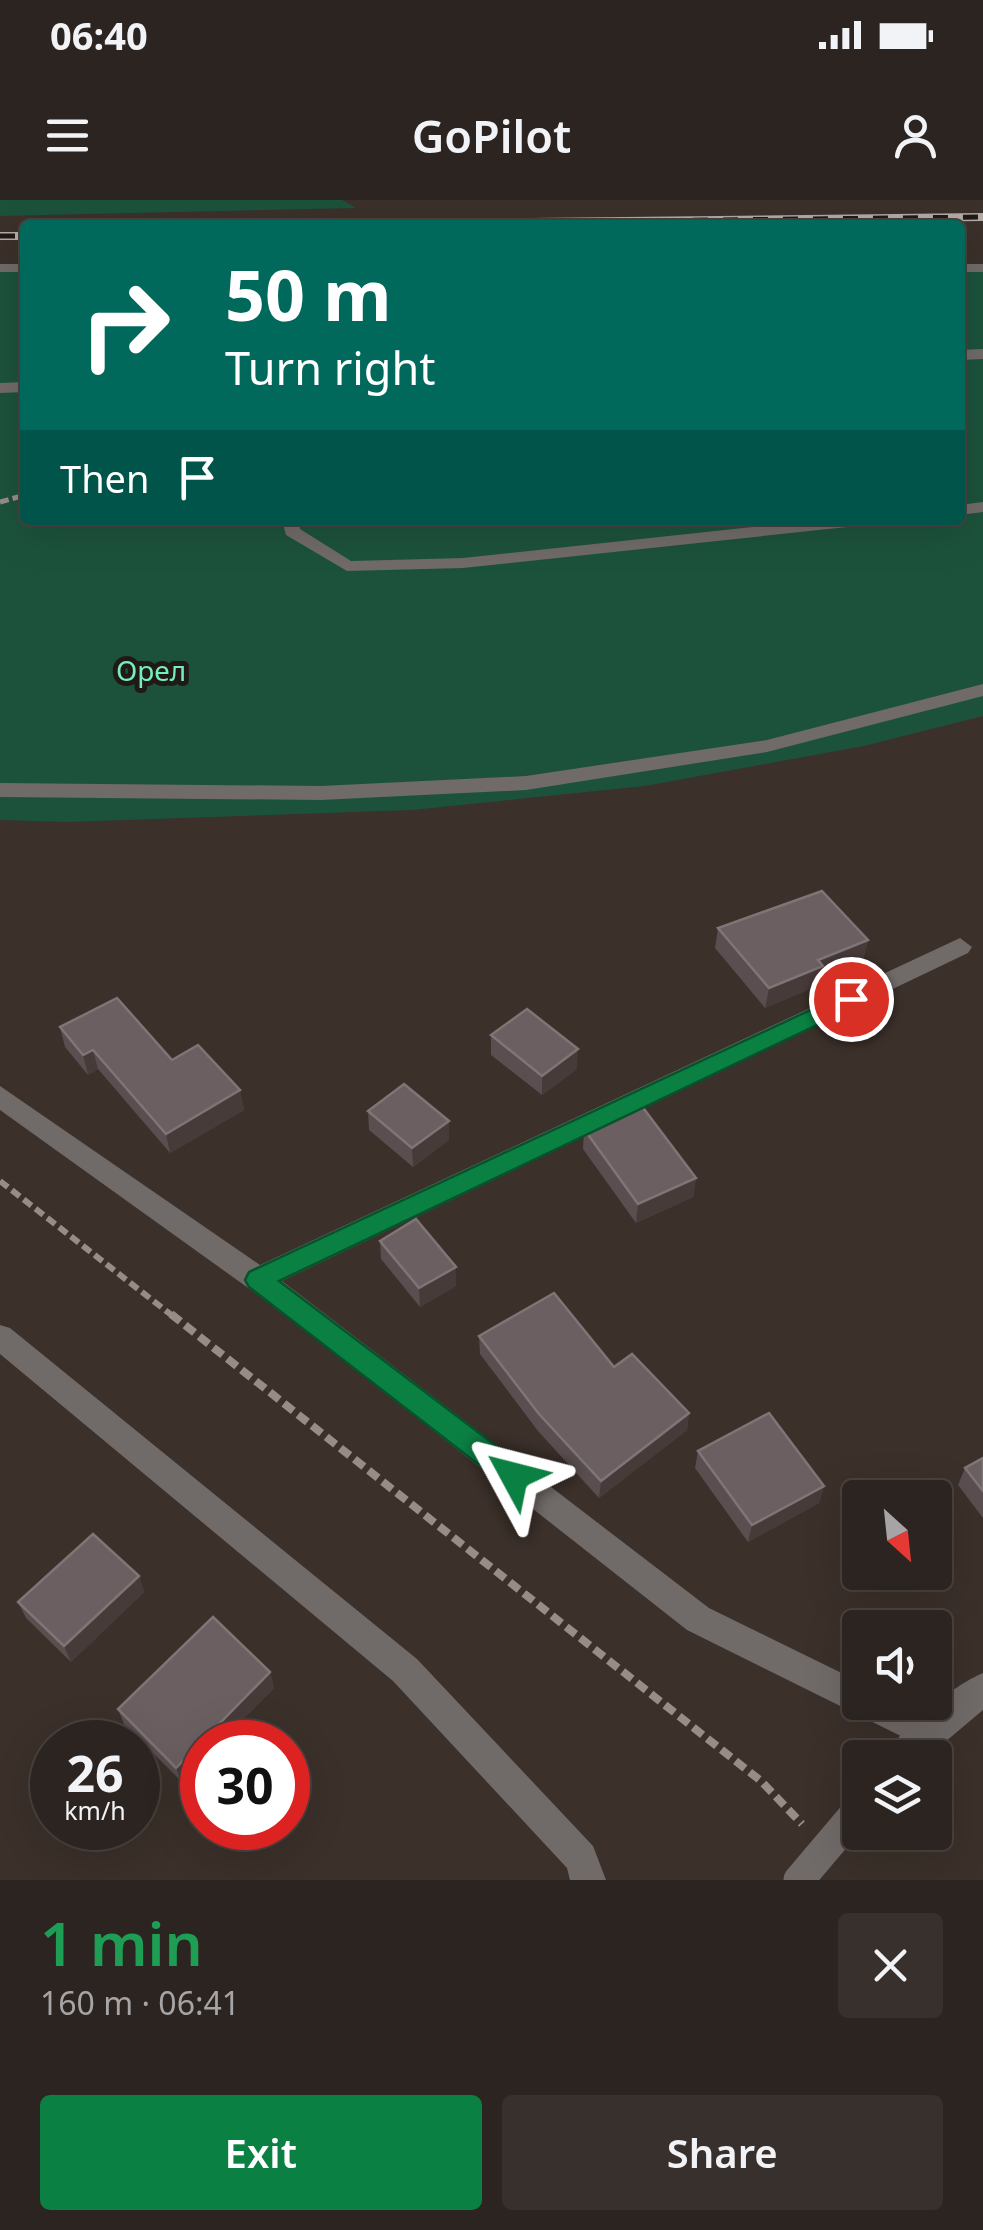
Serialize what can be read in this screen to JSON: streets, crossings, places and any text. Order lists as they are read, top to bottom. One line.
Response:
{"parks":["Орел"],"north":"bottom right","page":{"status":"06:40","header":"GoPilot","turn":["50 m","Turn right"],"then":"Then","speed":"26 km/h","limit":"30","heading":["1 min","160 m · 06:41"],"buttons":["Exit","Share"]}}
